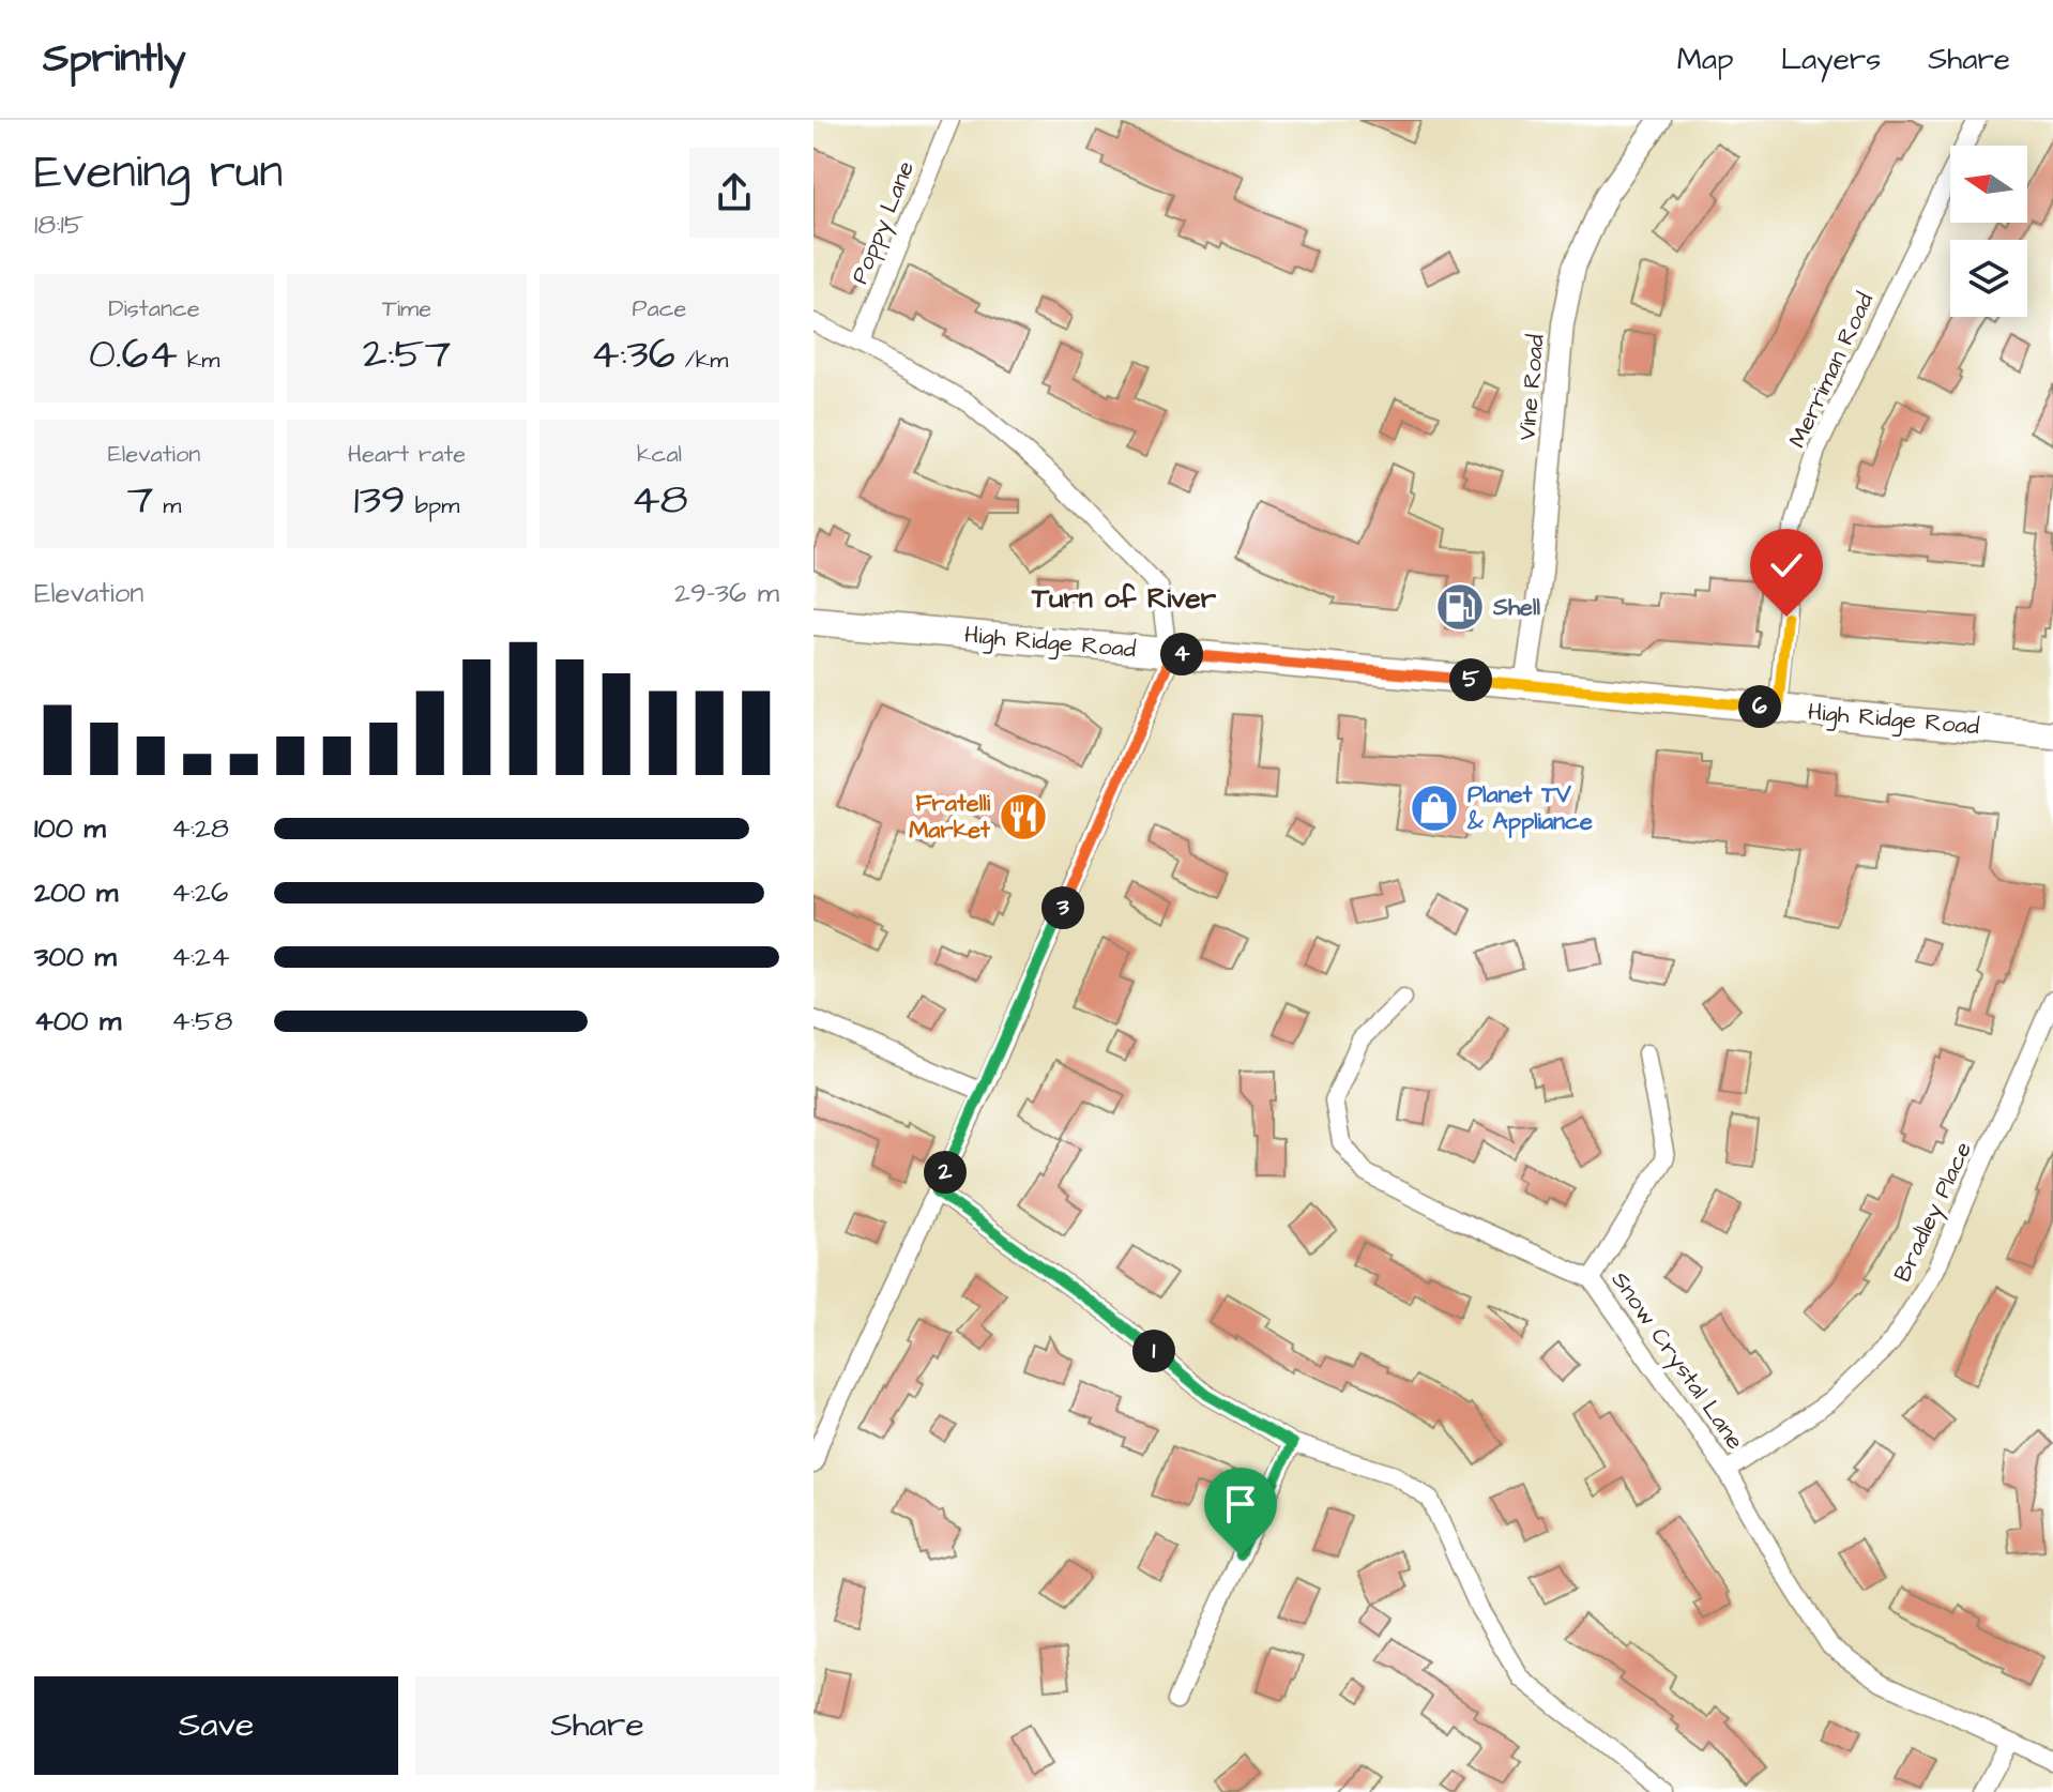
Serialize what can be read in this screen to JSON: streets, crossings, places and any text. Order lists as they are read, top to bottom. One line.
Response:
{"streets":{"main road":["High Ridge Road"],"street":["Poppy Lane","Merriman Road","Vine Road","Bradley Place","Snow Crystal Lane"]},"crossings":[["Merriman Road","High Ridge Road"],["Vine Road","High Ridge Road"],["Bradley Place","Snow Crystal Lane"]],"districts":["Turn of River"],"places":{"fuel station":["Shell"],"shop":["Planet TV & Appliance"],"restaurant":["Fratelli Market"]},"north":"left","page":{"header":"Sprintly","nav":["Map","Layers","Share"],"heading":["Evening run","18:15"],"stats":[["Distance","0.64 km"],["Time","2:57"],["Pace","4:36 /km"],["Elevation","7 m"],["Heart rate","139 bpm"],["kcal","48"]],"chart":["Elevation","29–36 m"],"pins":["4","5","6","3","2","1"],"list":[{"name":"100 m","note":"4:28"},{"name":"200 m","note":"4:26"},{"name":"300 m","note":"4:24"},{"name":"400 m","note":"4:58"}],"buttons":["Save","Share"]}}
